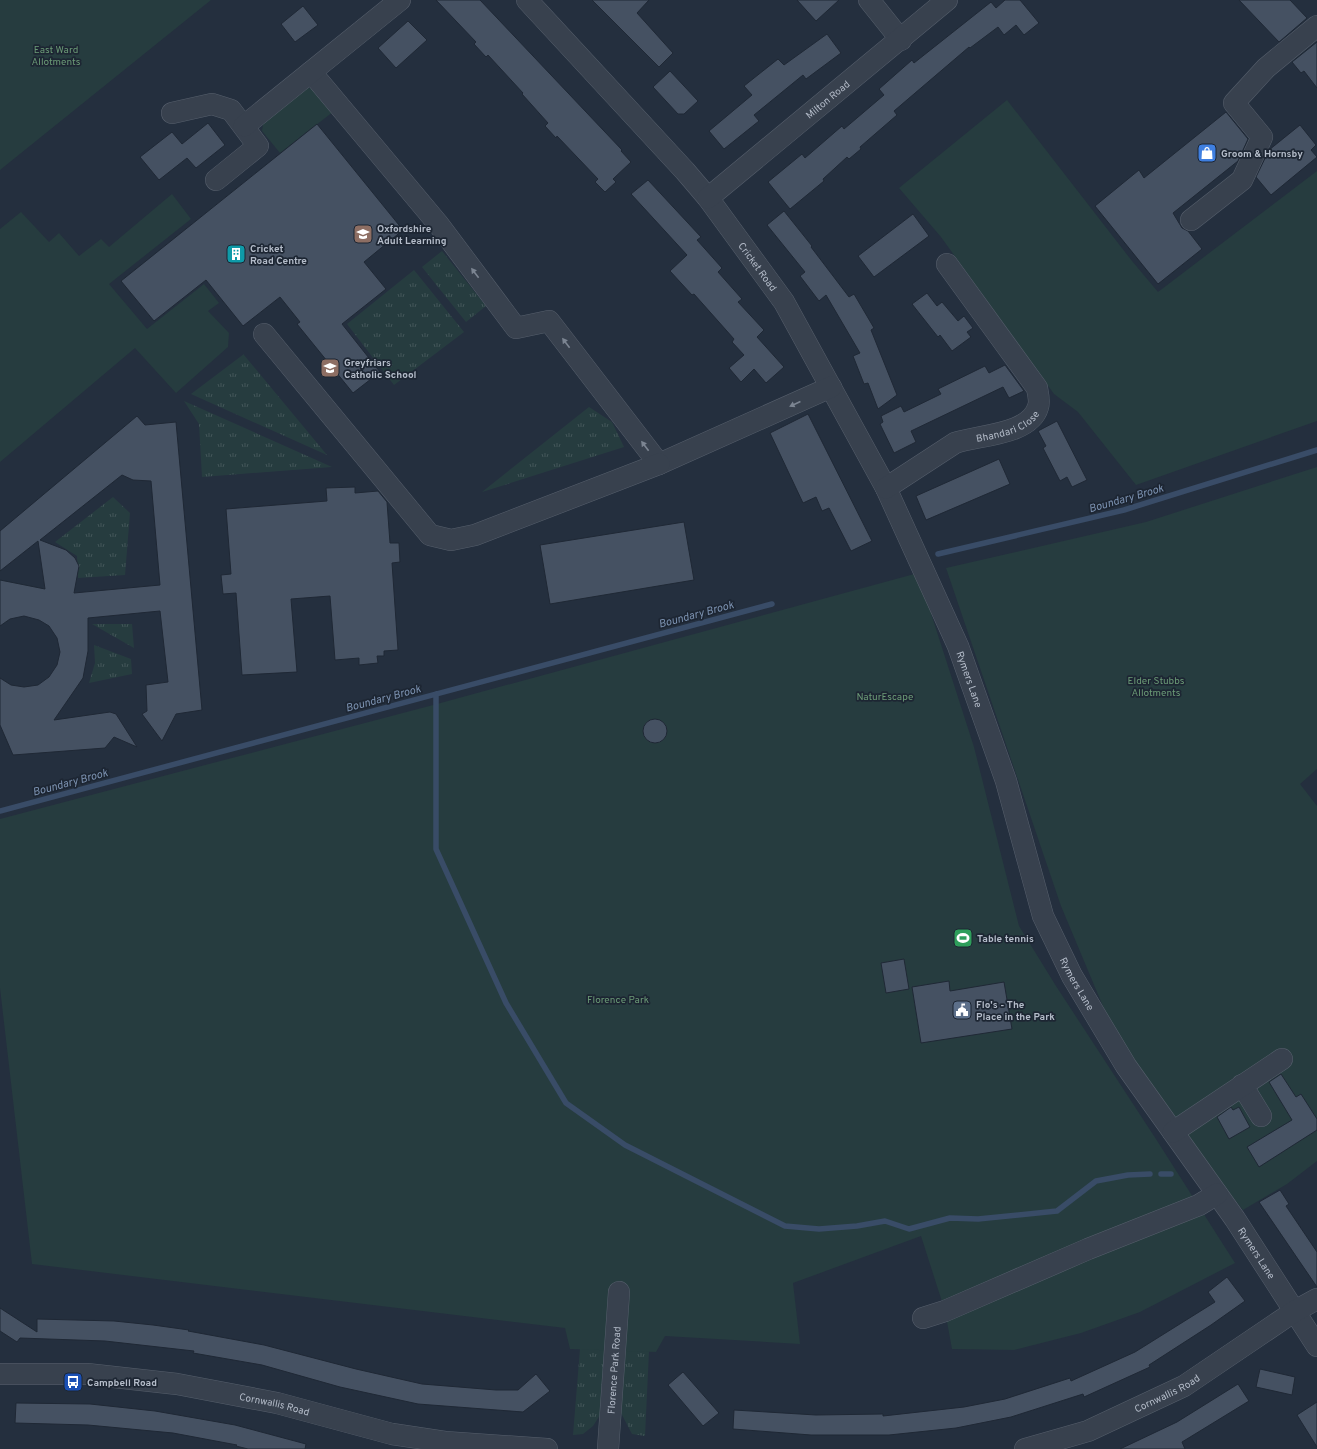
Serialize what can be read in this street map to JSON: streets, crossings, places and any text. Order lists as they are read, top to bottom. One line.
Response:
{"streets":{"street":["Milton Road","Cricket Road","Bhandari Close","Rymers Lane","Florence Park Road","Cornwallis Road"]},"crossings":[["Milton Road","Cricket Road"],["Cricket Road","Bhandari Close"],["Cricket Road","Rymers Lane"],["Rymers Lane","Cornwallis Road"]],"water":["Boundary Brook"],"parks":["East Ward Allotments","Elder Stubbs Allotments","NaturEscape","Florence Park"],"places":{"shop":["Groom & Hornsby"],"school or university":["Oxfordshire Adult Learning","Greyfriars Catholic School"],"building":["Cricket Road Centre"],"sports":["Table tennis"],"public building":["Flo's - The Place in the Park"],"bus stop":["Campbell Road"]}}
